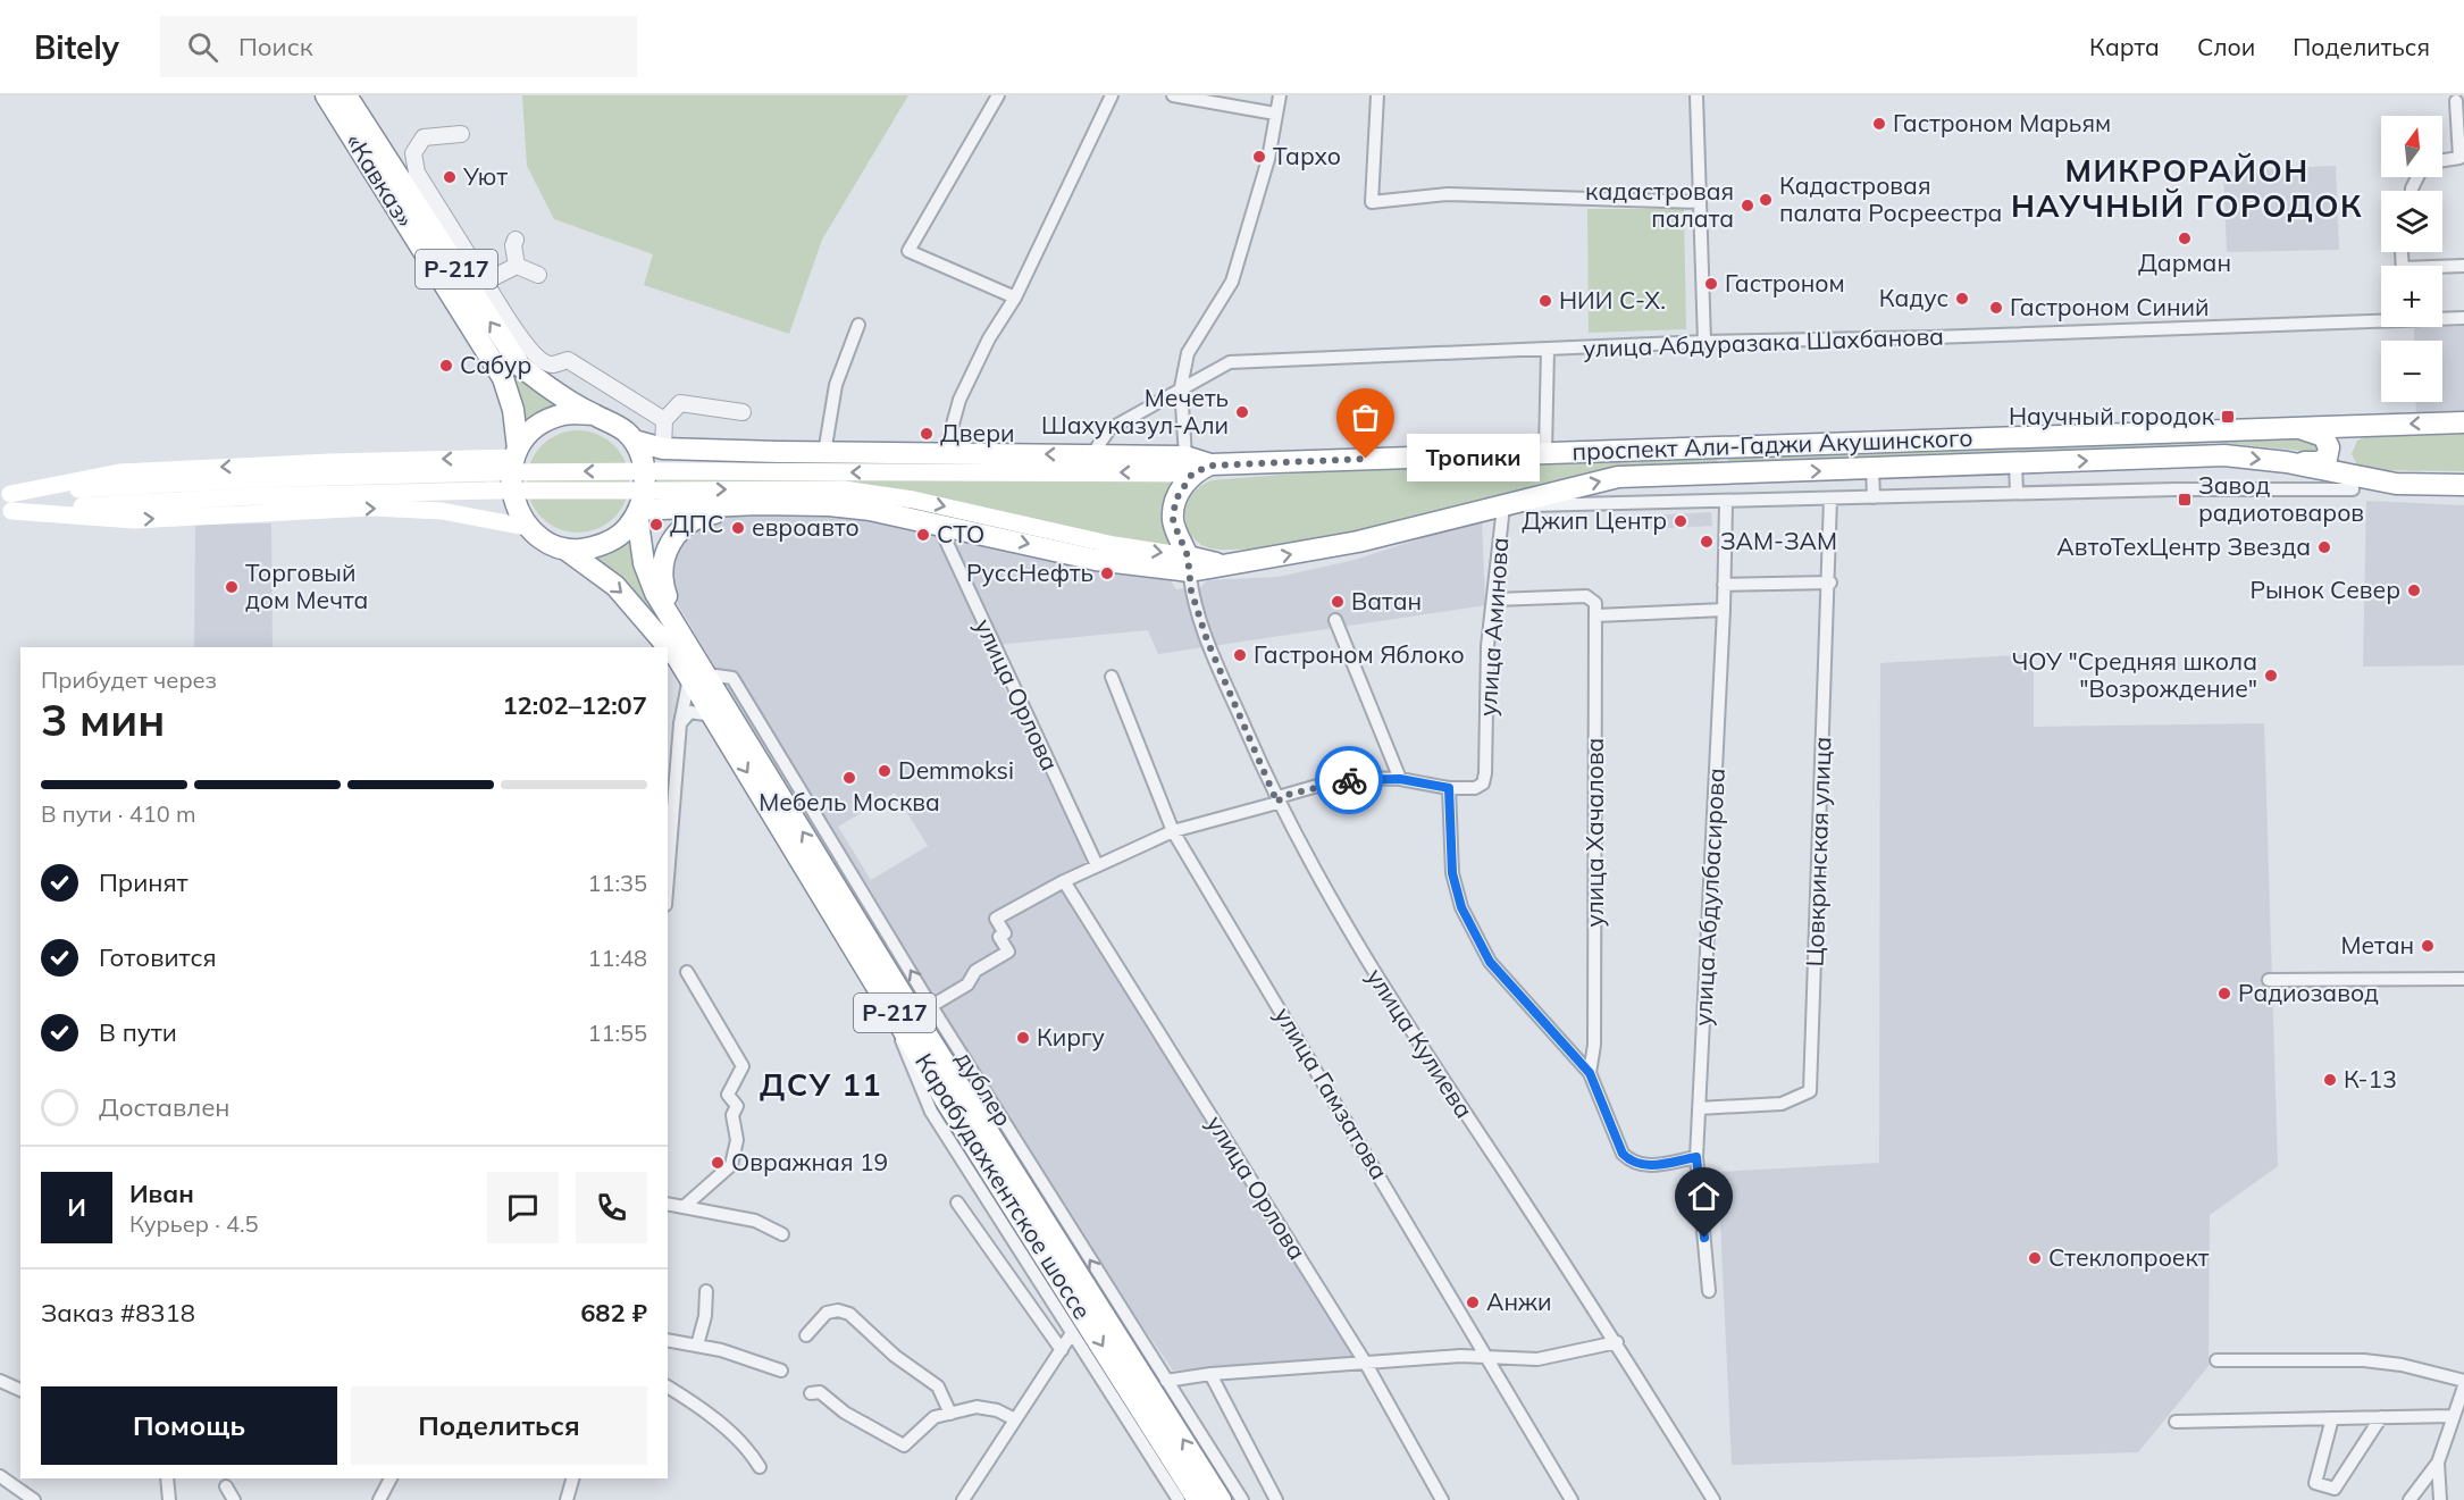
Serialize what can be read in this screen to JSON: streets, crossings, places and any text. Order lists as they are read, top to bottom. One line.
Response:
{"streets":{"highway":["«Кавказ»","Р-217","проспект Али-Гаджи Акушинского","Карабудахкентское шоссе"],"street":["улица Абдуразака Шахбанова","улица Аминова","улица Орлова","улица Хачалова","Цовкринская улица","улица Абдулбасирова","улица Кулиева","дублер","улица Гамзатова"]},"crossings":[["«Кавказ»","Р-217"],["«Кавказ»","проспект Али-Гаджи Акушинского"],["«Кавказ»","Карабудахкентское шоссе"],["Р-217","проспект Али-Гаджи Акушинского"],["Р-217","Карабудахкентское шоссе"],["улица Абдуразака Шахбанова","проспект Али-Гаджи Акушинского"],["проспект Али-Гаджи Акушинского","улица Аминова"],["проспект Али-Гаджи Акушинского","улица Кулиева"],["проспект Али-Гаджи Акушинского","Карабудахкентское шоссе"],["Цовкринская улица","улица Абдулбасирова"],["дублер","Карабудахкентское шоссе"]],"districts":["МИКРОРАЙОН НАУЧНЫЙ ГОРОДОК","ДСУ 11"],"places":{"other":["Гастроном Марьям","Тархо","Уют","Кадастровая палата Росреестра","кадастровая палата","Дарман","Гастроном","Кадус","НИИ С-Х.","Гастроном Синий","Сабур","Мечеть Шахуказул-Али","Двери","Тропики","Джип Центр","ДПС","евроавто","СТО","ЗАМ-ЗАМ","АвтоТехЦентр Звезда","РуссНефть","Торговый дом Мечта","Рынок Север","Ватан","Гастроном Яблоко","ЧОУ \"Средняя школа \"Возрождение\"","Demmoksi","Мебель Москва","Метан","Радиозавод","Киргу","К-13","Овражная 19","Стеклопроект","Анжи"],"transit":["Научный городок","Завод радиотоваров"]},"north":"top","page":{"header":"Bitely","search":"Поиск","nav":["Карта","Слои","Поделиться"],"map_buttons":["+","−"],"bubble":"Тропики","heading":["3 мин","Прибудет через","12:02–12:07"],"panel":["Иван","Курьер · 4.5","Заказ #8318","682 ₽"],"bar":"В пути · 410 m","list":[["Принят","11:35"],["Готовится","11:48"],["В пути","11:55"],"Доставлен"],"round":"И","buttons":["Помощь","Поделиться"]}}
